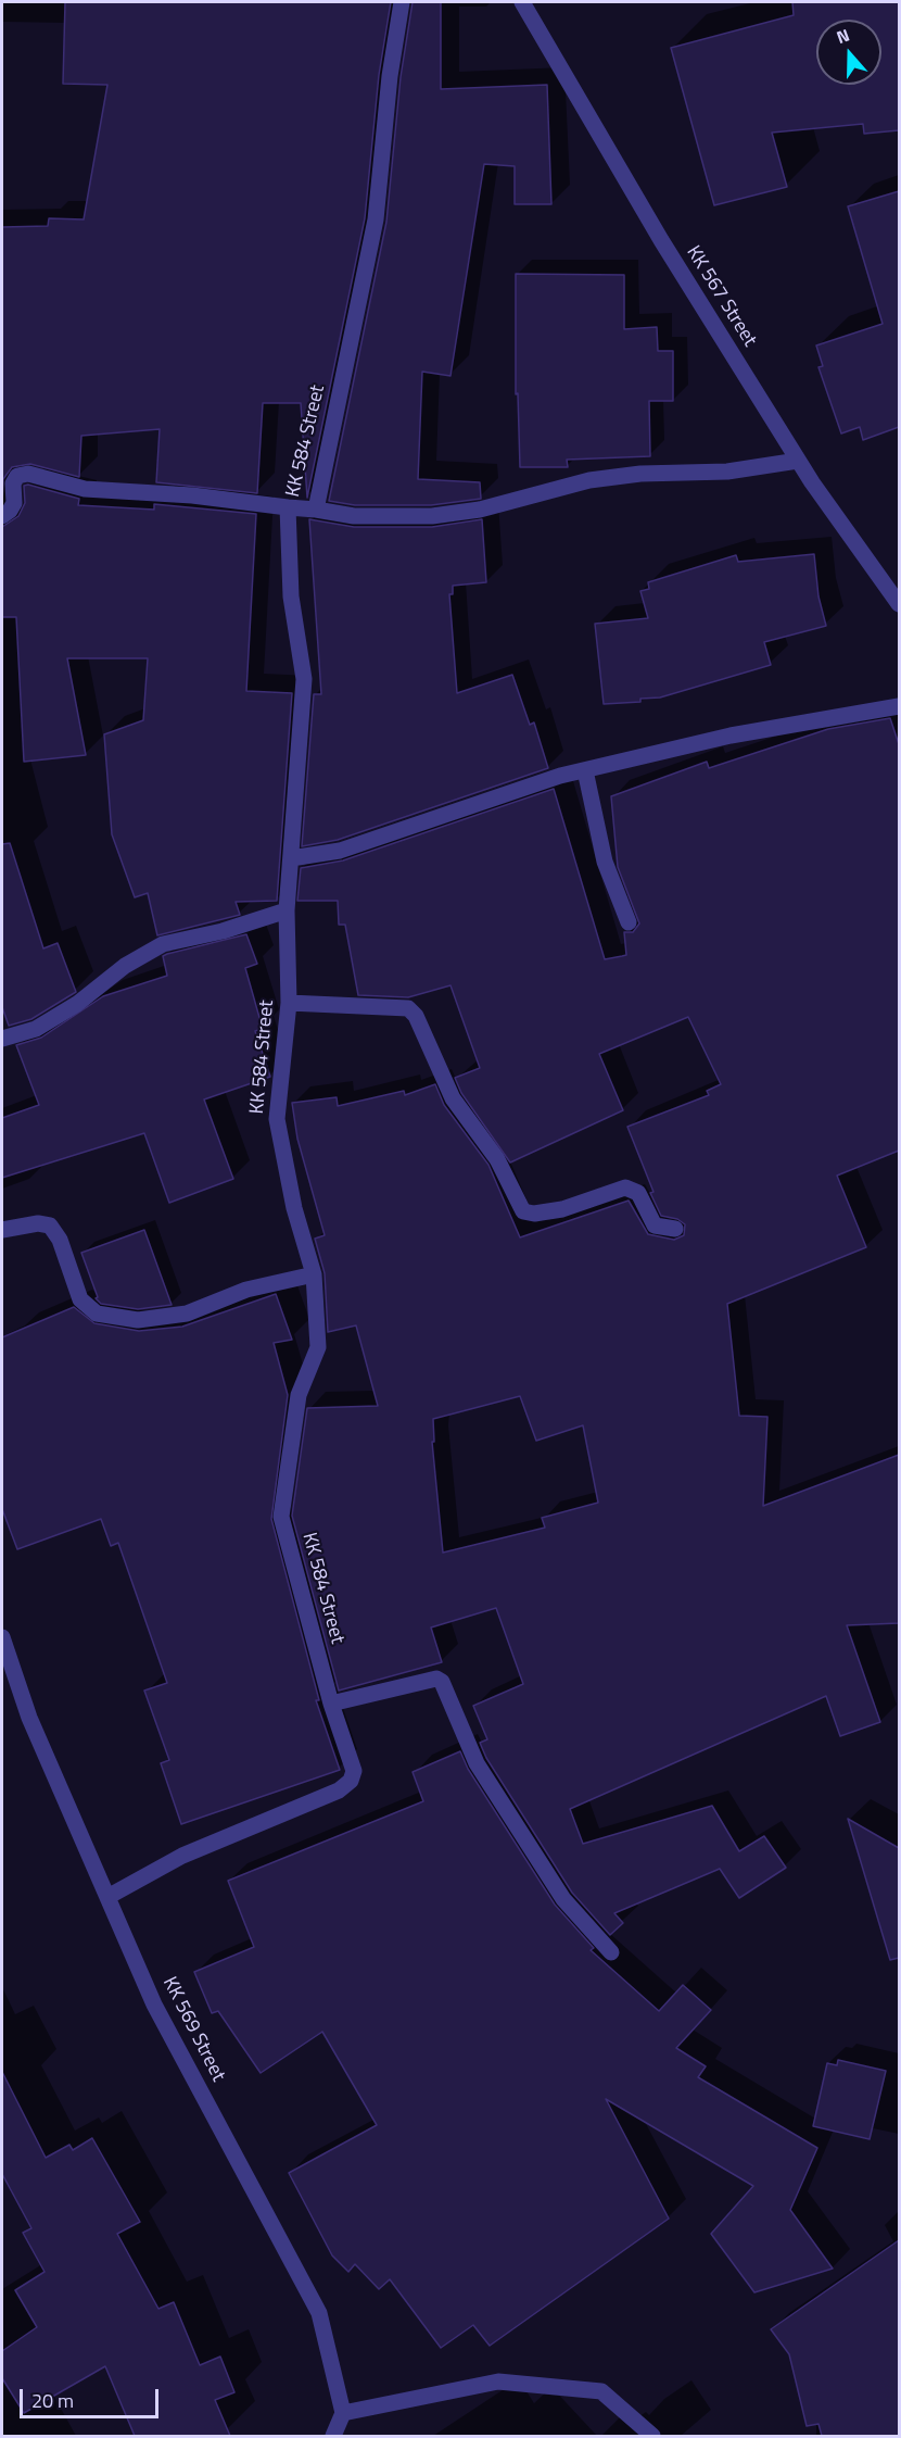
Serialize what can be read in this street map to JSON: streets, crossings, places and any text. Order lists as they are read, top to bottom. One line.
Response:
{"streets":{"street":["KK 567 Street","KK 584 Street","KK 569 Street"]},"crossings":[["KK 584 Street","KK 569 Street"]],"scale_bar":"20 m","north":"top"}
